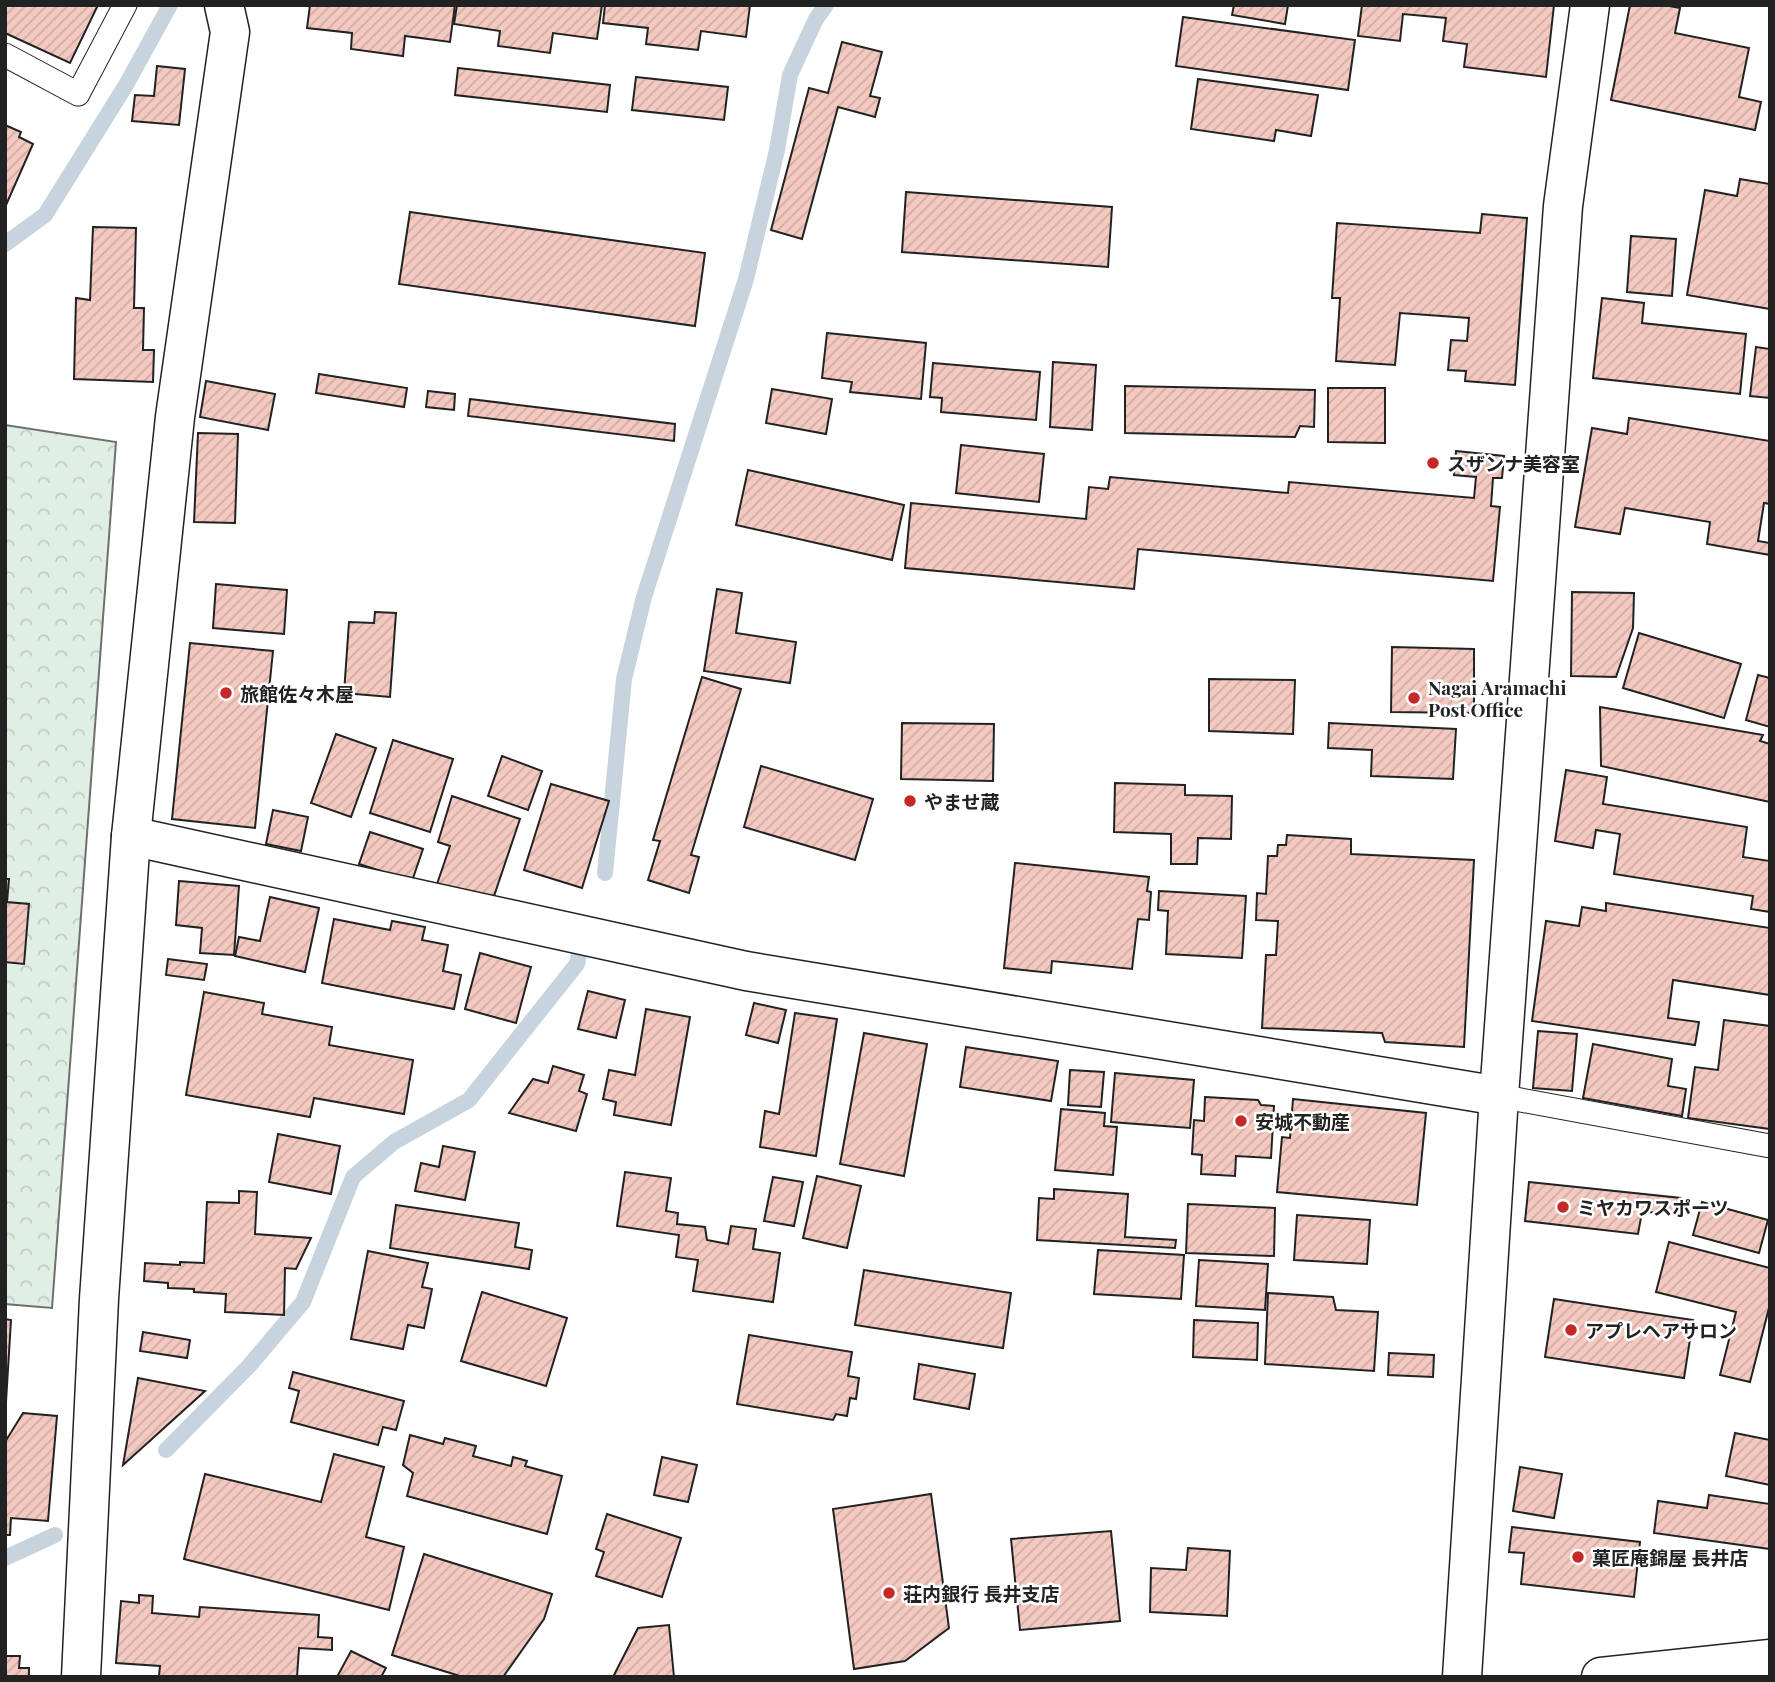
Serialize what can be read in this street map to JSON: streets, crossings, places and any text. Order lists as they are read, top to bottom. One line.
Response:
{"places":["スザンナ美容室","旅館佐々木屋","Nagai Aramachi Post Office","やませ蔵","安城不動産","ミヤカワスポーツ","アプレヘアサロン","菓匠庵錦屋 長井店","荘内銀行 長井支店"]}
